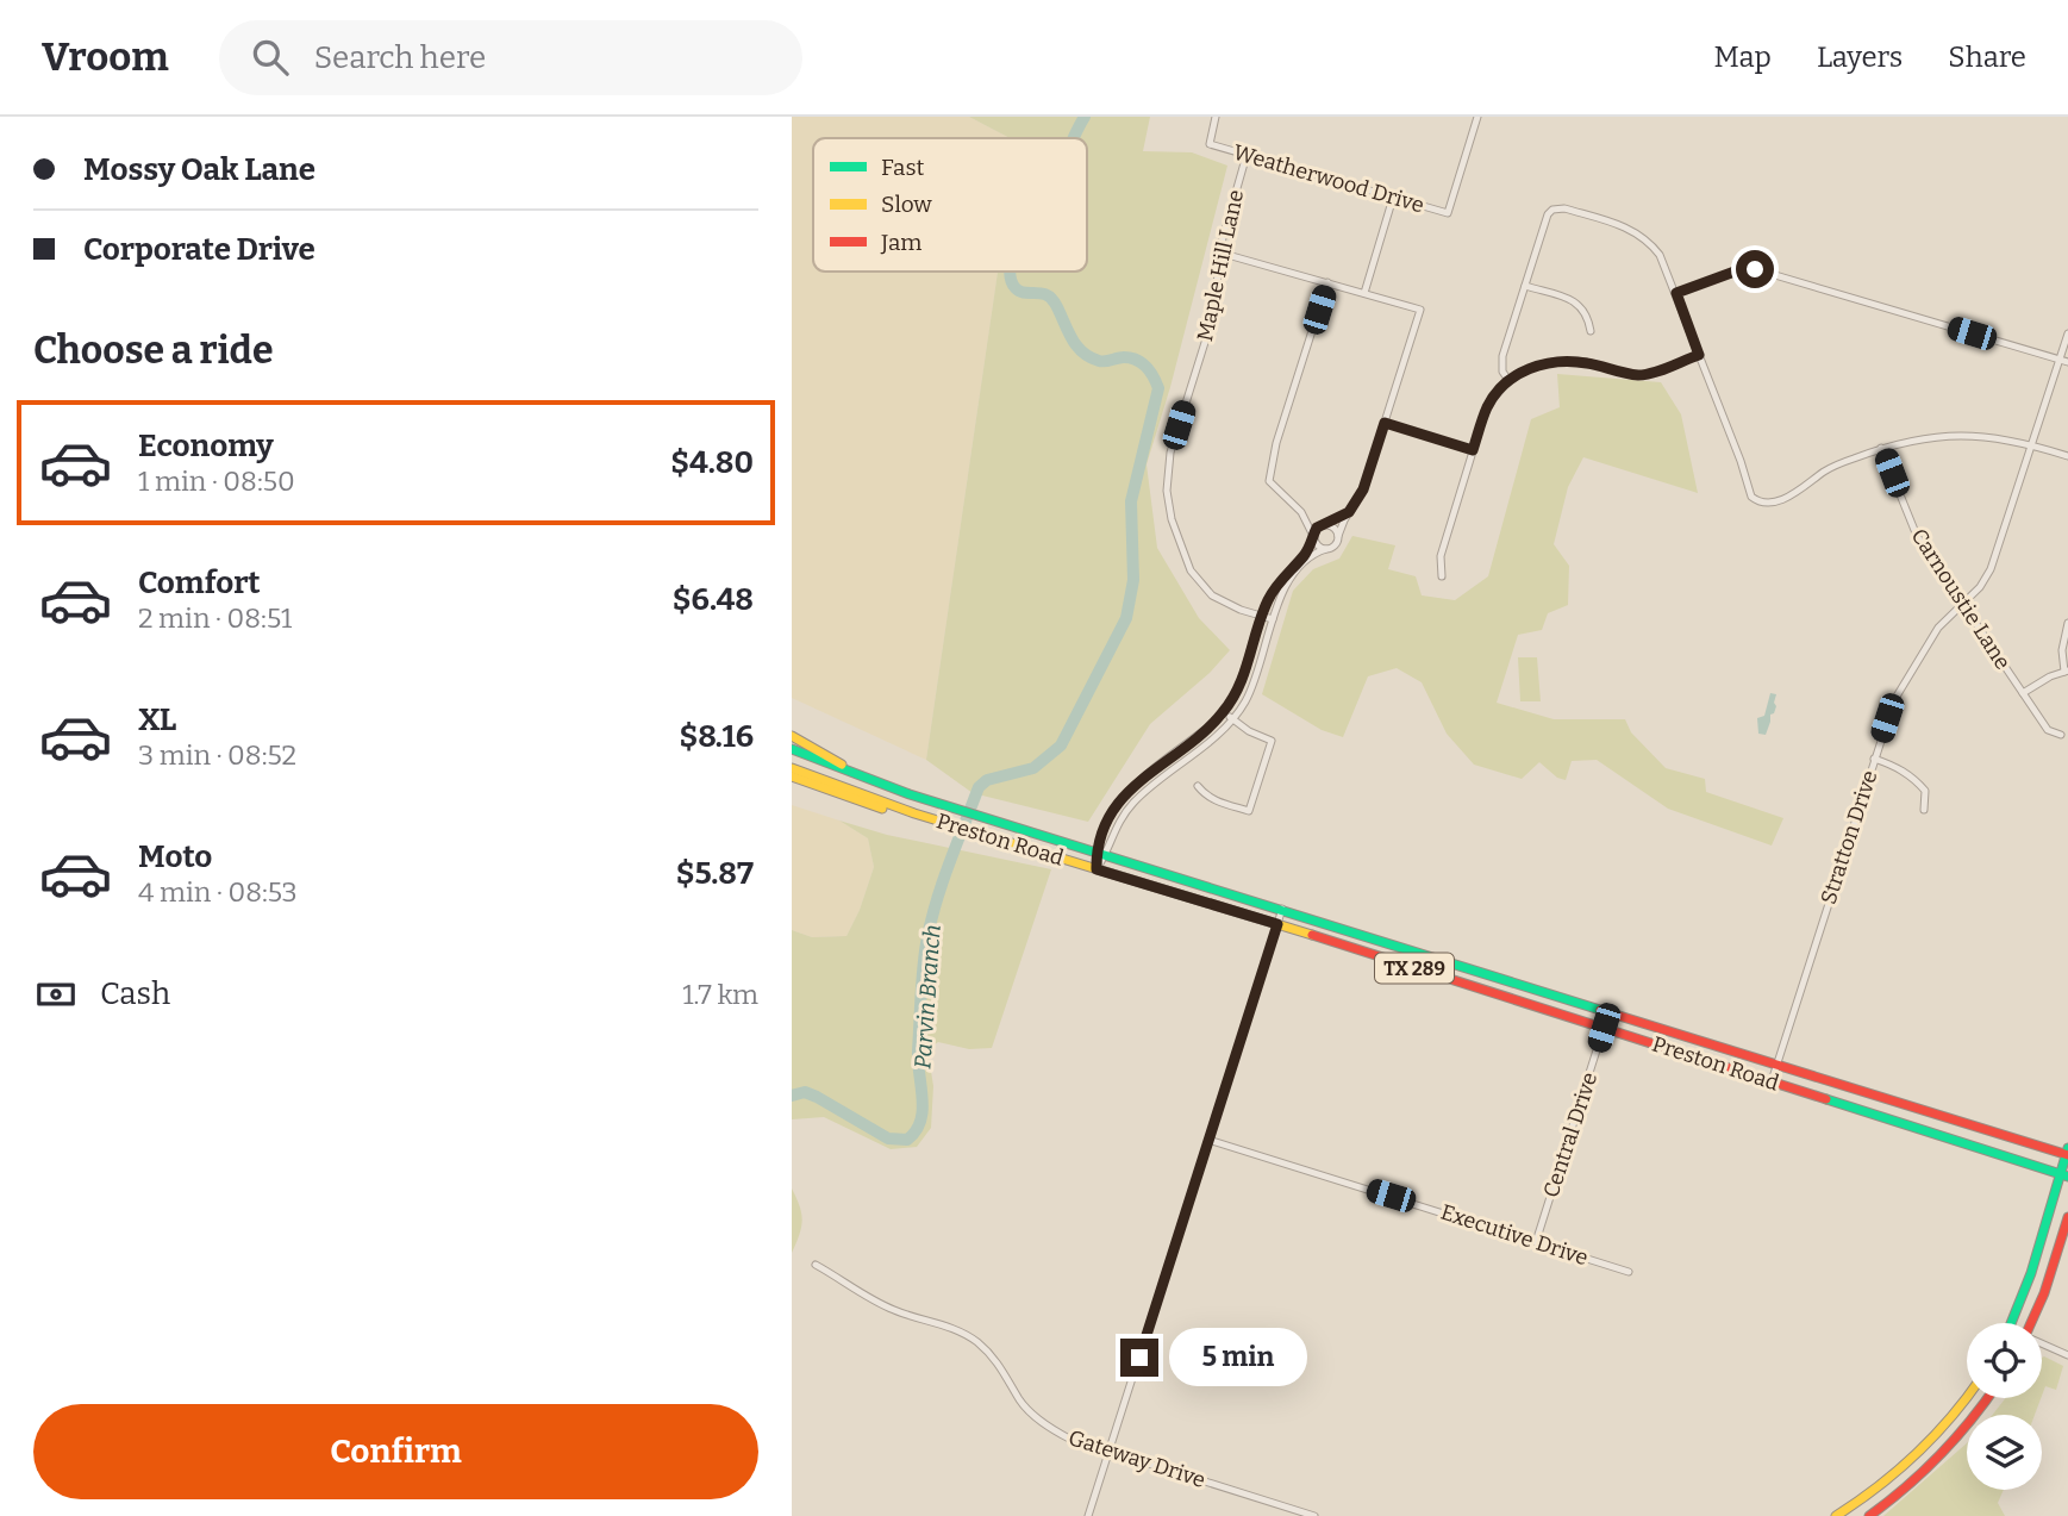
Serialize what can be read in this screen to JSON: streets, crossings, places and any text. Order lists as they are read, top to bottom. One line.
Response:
{"streets":{"main road":["Preston Road","TX 289"],"street":["Weatherwood Drive","Maple Hill Lane","Carnoustie Lane","Stratton Drive","Central Drive","Executive Drive","Gateway Drive"]},"crossings":[["Weatherwood Drive","Maple Hill Lane"],["Carnoustie Lane","Stratton Drive"],["Stratton Drive","Preston Road"],["Preston Road","Central Drive"],["Central Drive","Executive Drive"]],"water":["Parvin Branch"],"legend":["Fast","Slow","Jam"],"page":{"header":"Vroom","search":"Search here","nav":["Map","Layers","Share"],"banner":["Mossy Oak Lane","Corporate Drive"],"heading":"Choose a ride","list":[{"name":"Economy","note":"1 min · 08:50","value":"$4.80"},{"name":"Comfort","note":"2 min · 08:51","value":"$6.48"},{"name":"XL","note":"3 min · 08:52","value":"$8.16"},{"name":"Moto","note":"4 min · 08:53","value":"$5.87"}],"pay":["Cash","1.7 km"],"bubble":"5 min","buttons":"Confirm"}}
